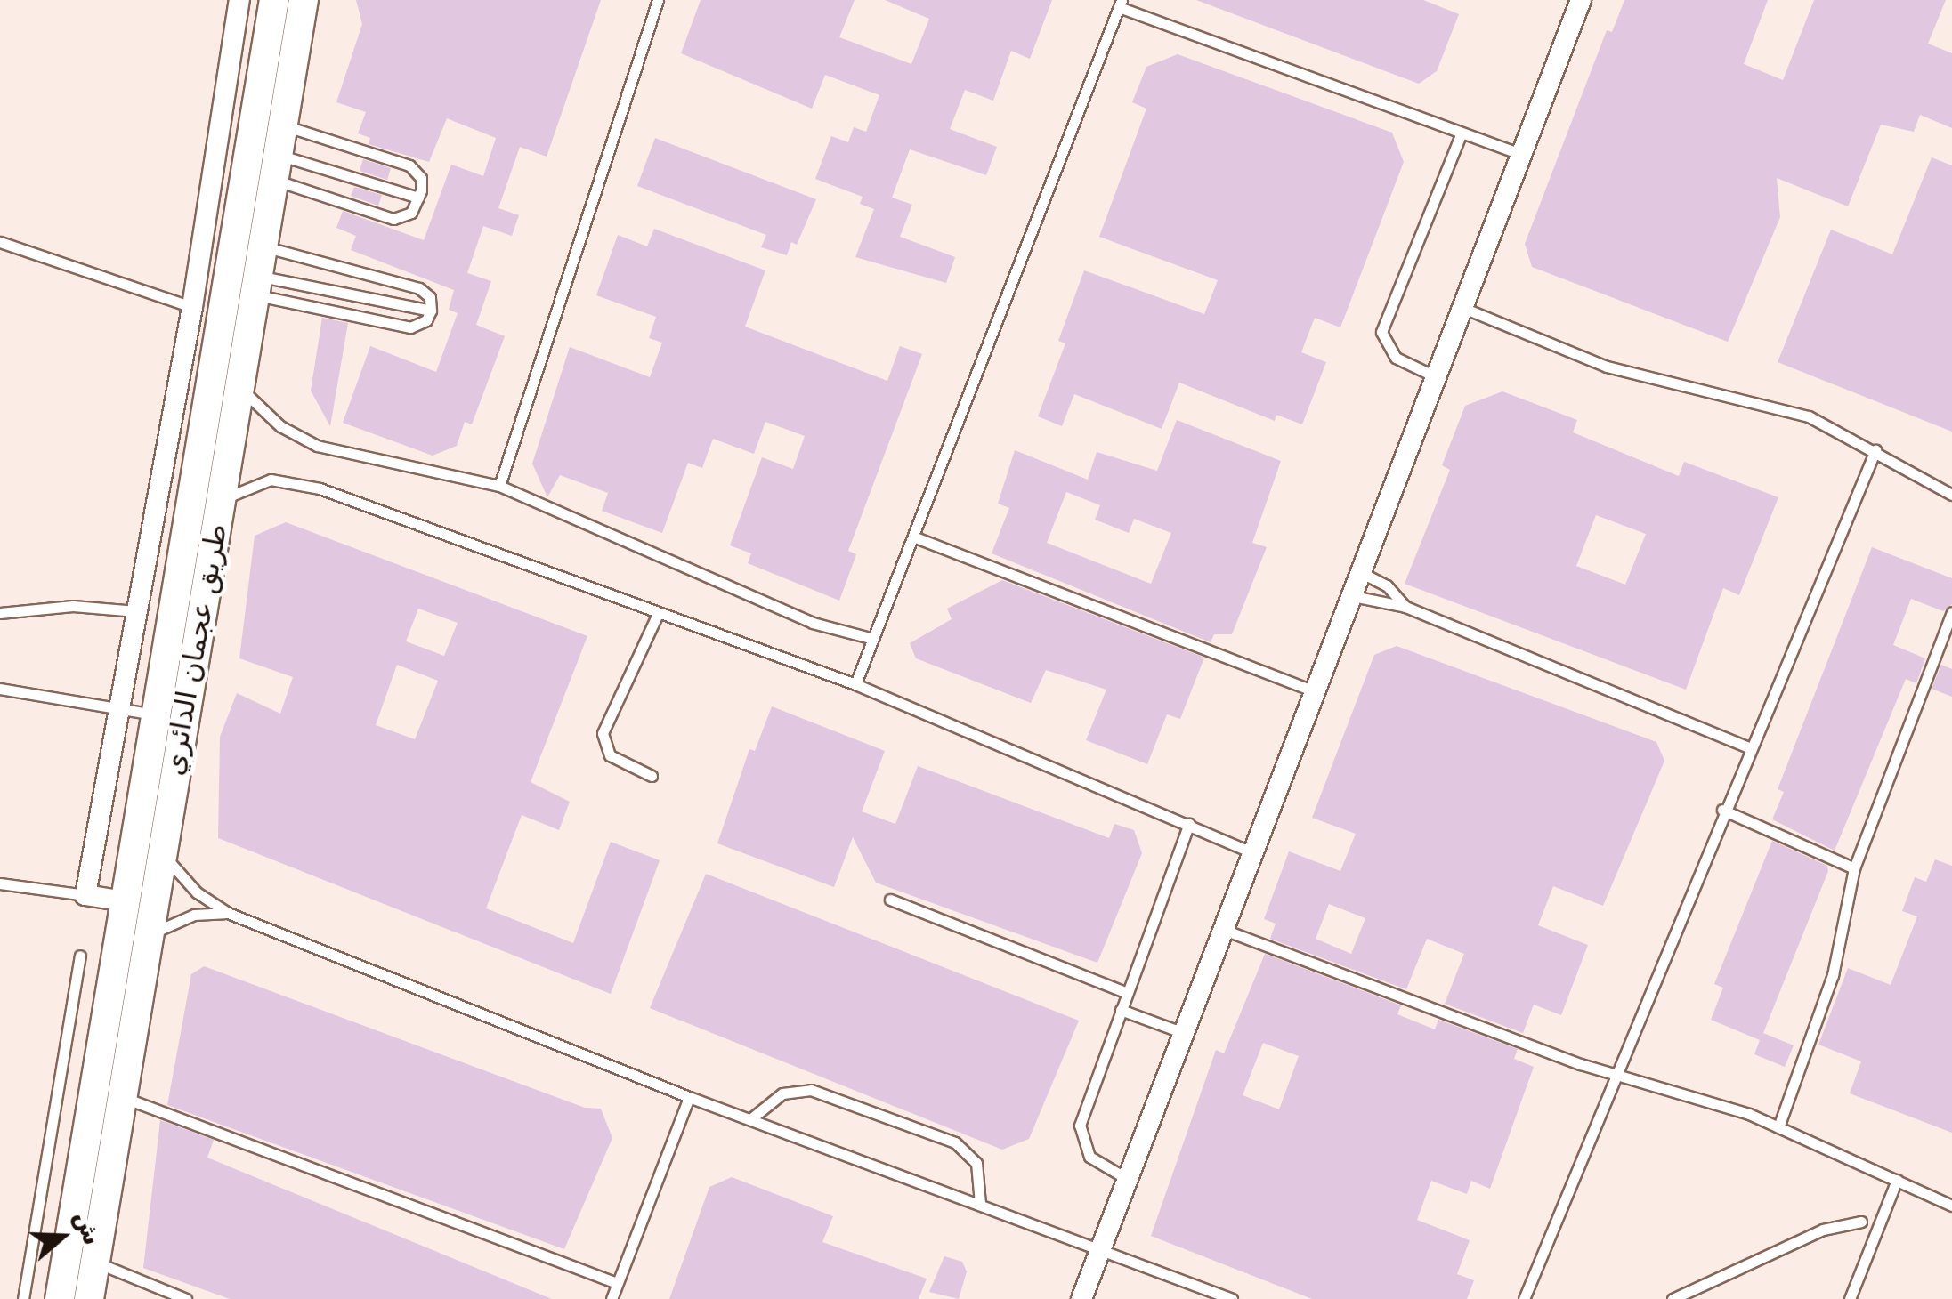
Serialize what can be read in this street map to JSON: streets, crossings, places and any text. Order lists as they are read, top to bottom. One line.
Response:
{"streets":{"main road":["طريق عجمان الدائري"]},"north":"right"}
